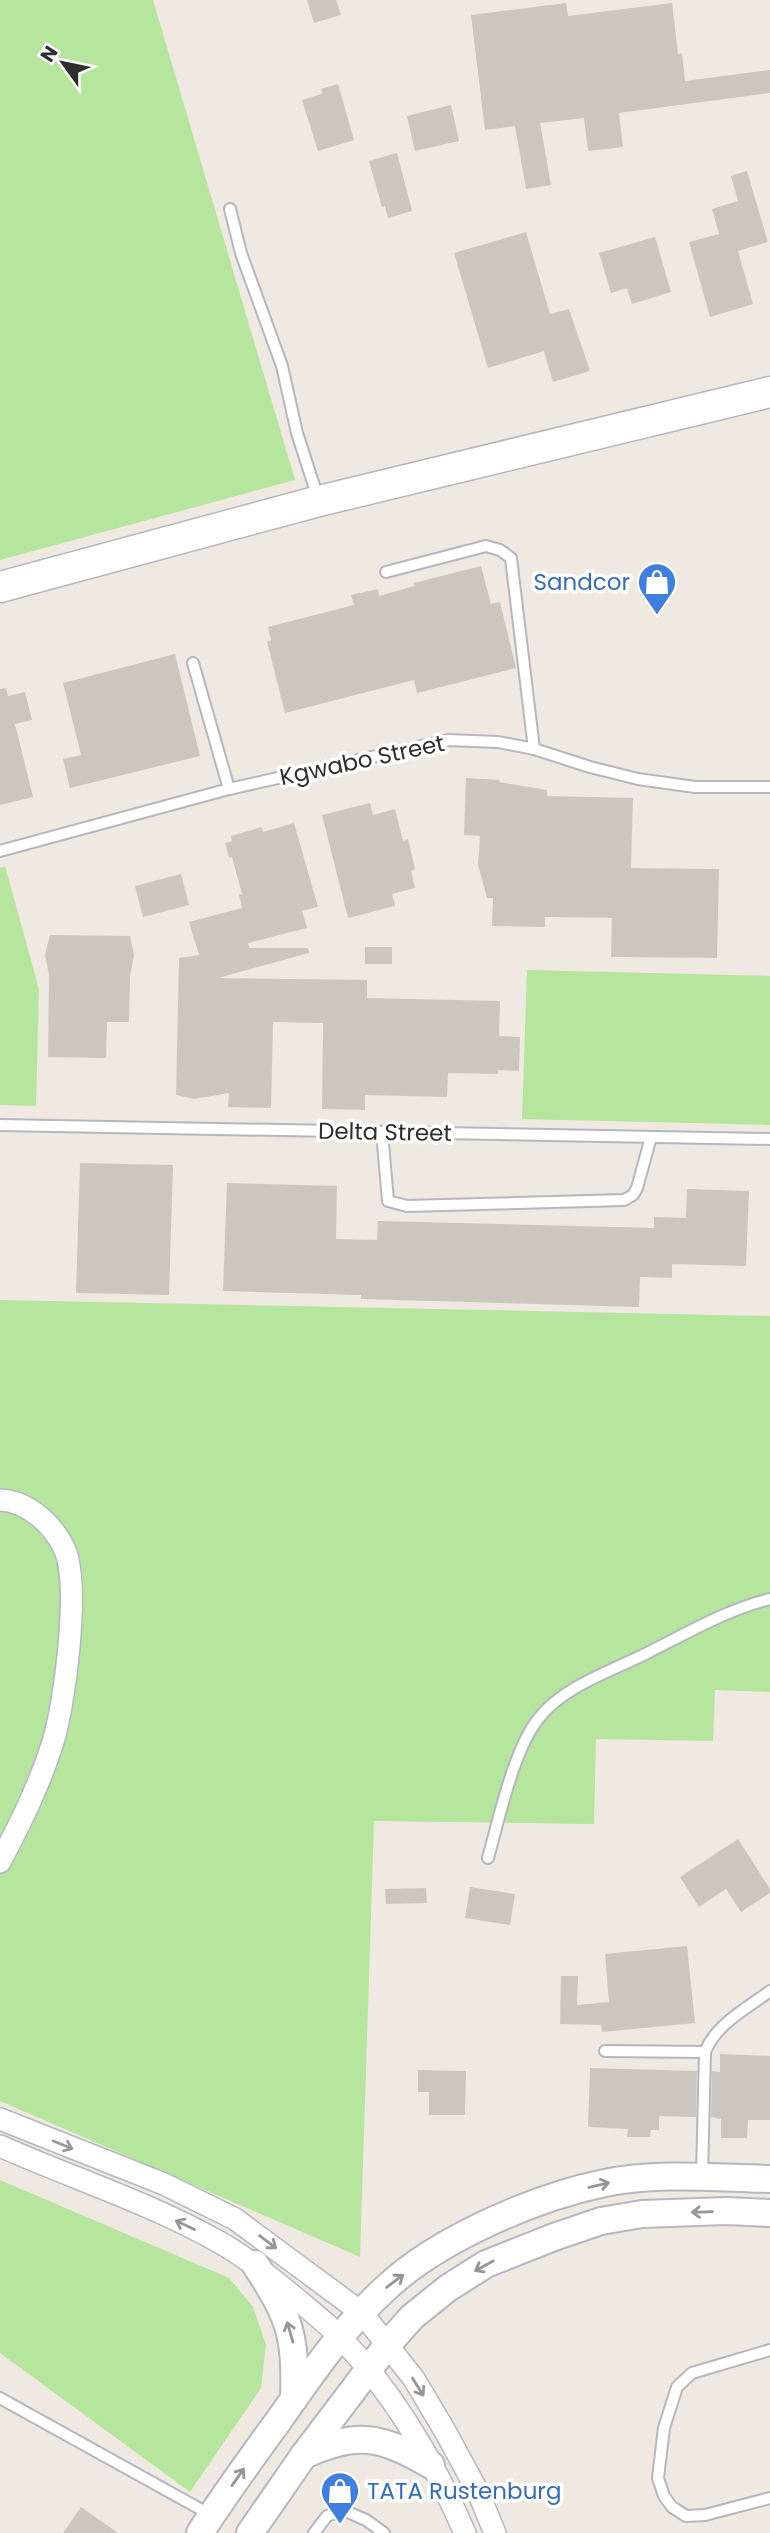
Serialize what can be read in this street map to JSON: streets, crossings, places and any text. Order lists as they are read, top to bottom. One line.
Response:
{"streets":{"lane":["Kgwabo Street","Delta Street"]},"places":{"shop":["Sandcor","TATA Rustenburg"]},"north":"top left"}
